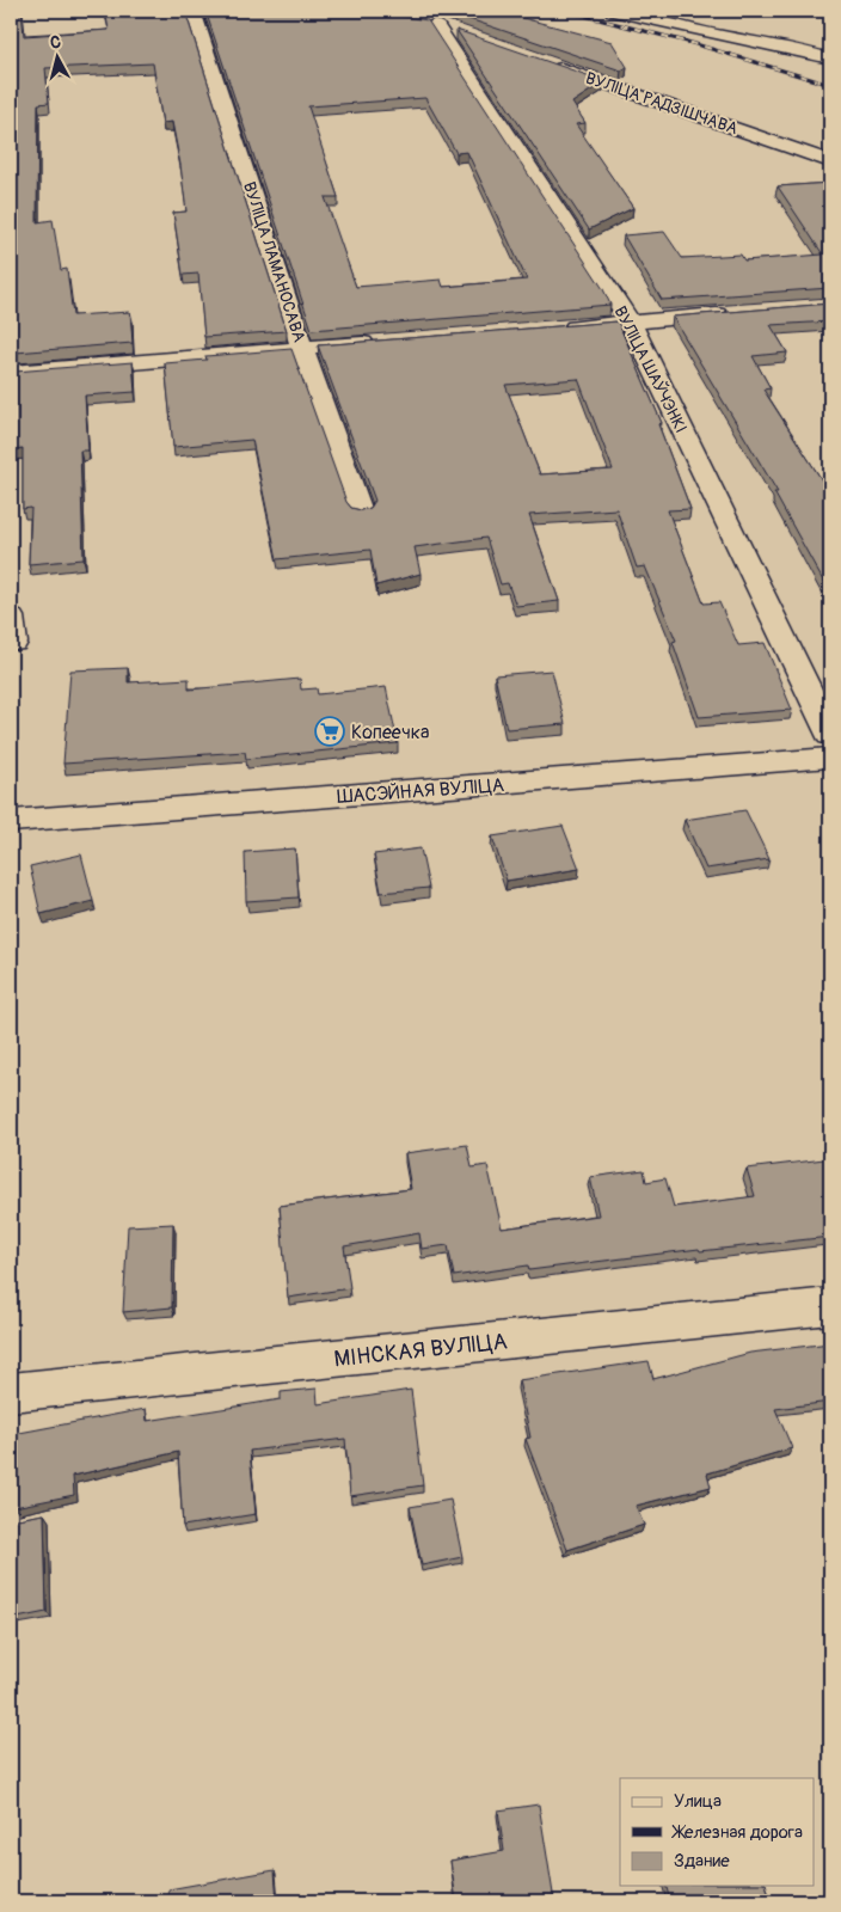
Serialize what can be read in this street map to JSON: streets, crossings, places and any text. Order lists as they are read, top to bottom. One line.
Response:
{"streets":{"street":["ВУЛІЦА РАДЗІШЧАВА","ВУЛІЦА ЛАМАНОСАВА","ВУЛІЦА ШАЎЧЭНКІ","ШАСЭЙНАЯ ВУЛІЦА","МІНСКАЯ ВУЛІЦА"]},"places":{"supermarket":["Копеечка"]},"legend":["Улица","Железная дорога","Здание"],"north":"top"}
